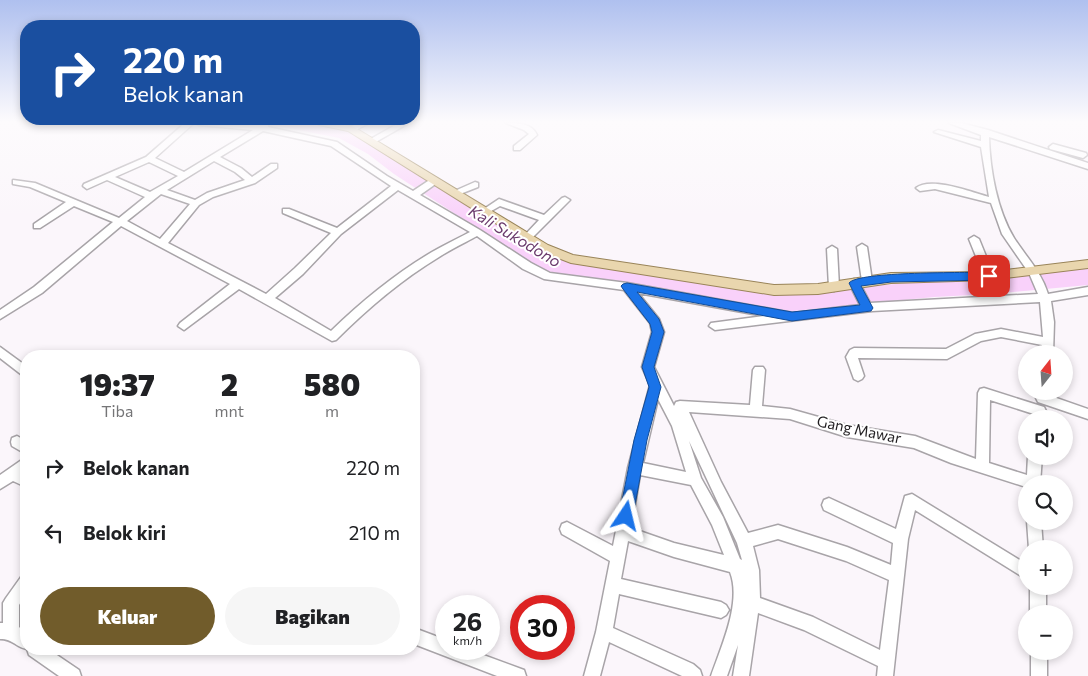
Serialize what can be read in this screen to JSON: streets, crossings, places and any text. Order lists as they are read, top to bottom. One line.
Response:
{"streets":{"street":["Gang Mawar"]},"water":["Kali Sukodono"],"north":"top","page":{"turn":["220 m","Belok kanan"],"map_buttons":["+","−"],"eta":["19:37","Tiba","2","mnt","580","m"],"list":[{"name":"Belok kanan","value":"220 m"},{"name":"Belok kiri","value":"210 m"}],"buttons":["Keluar","Bagikan"],"speed":"26 km/h","limit":"30"}}
